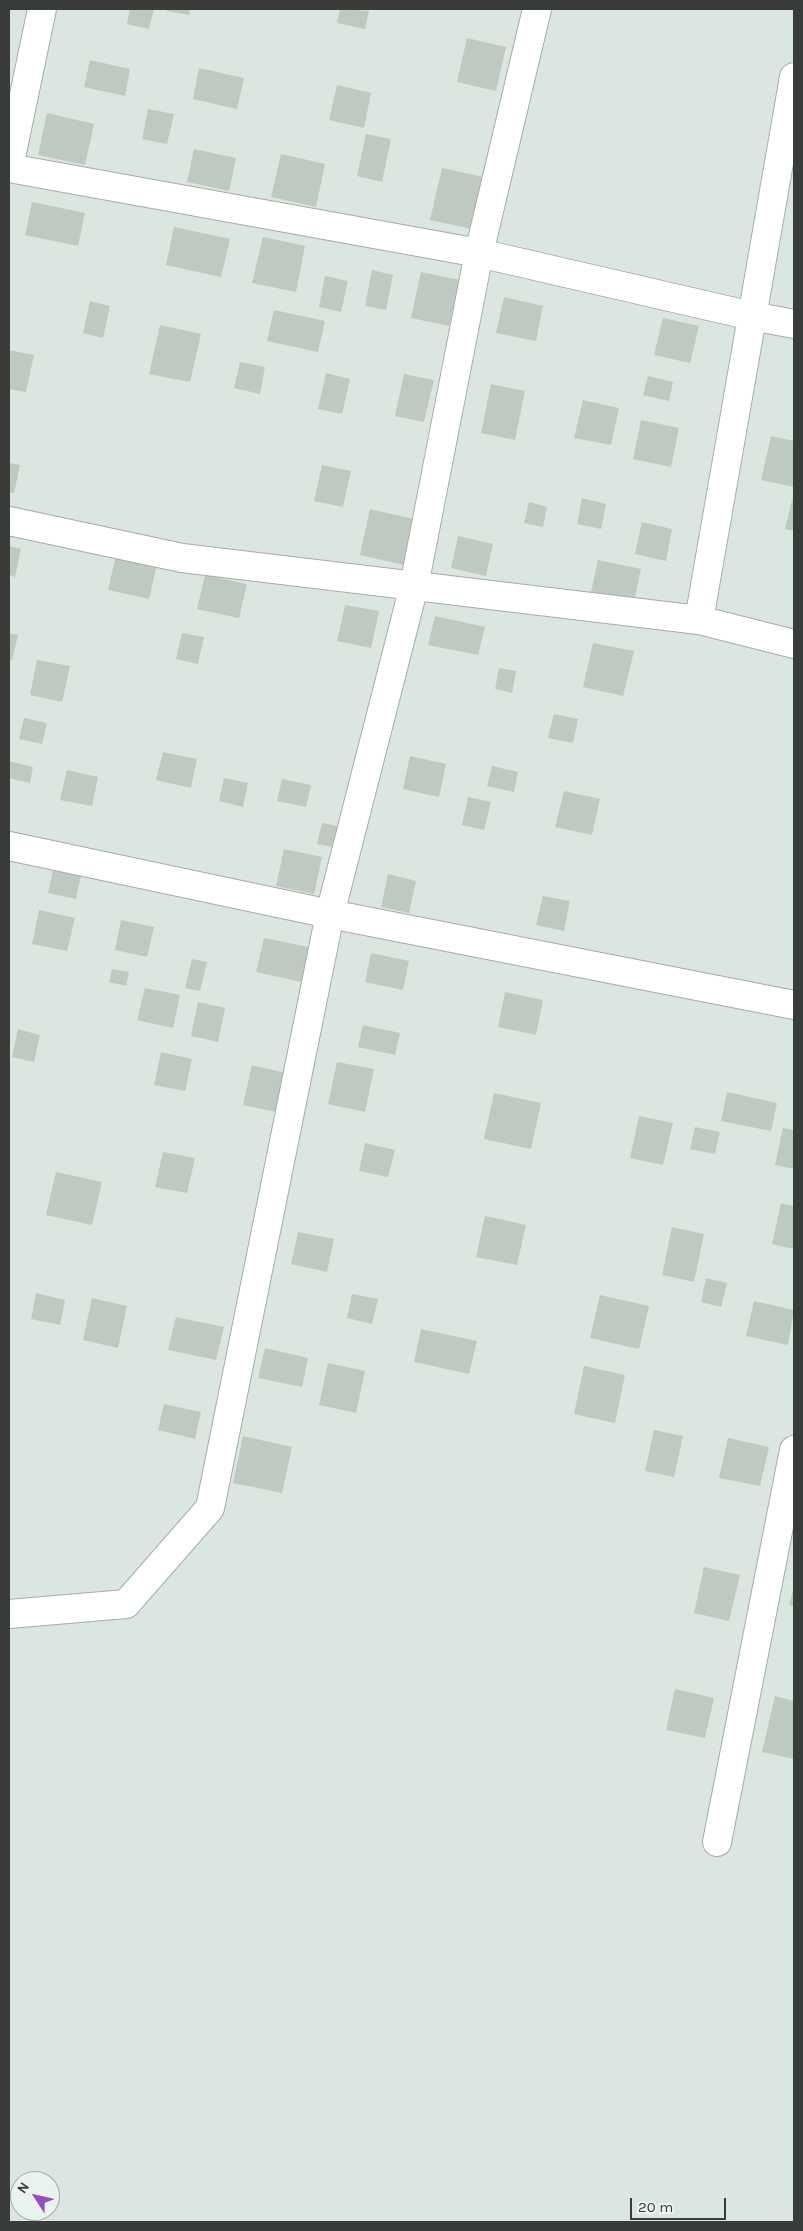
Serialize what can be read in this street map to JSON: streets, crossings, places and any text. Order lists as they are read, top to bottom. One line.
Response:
{"scale_bar":"20 m","north":"top left"}
